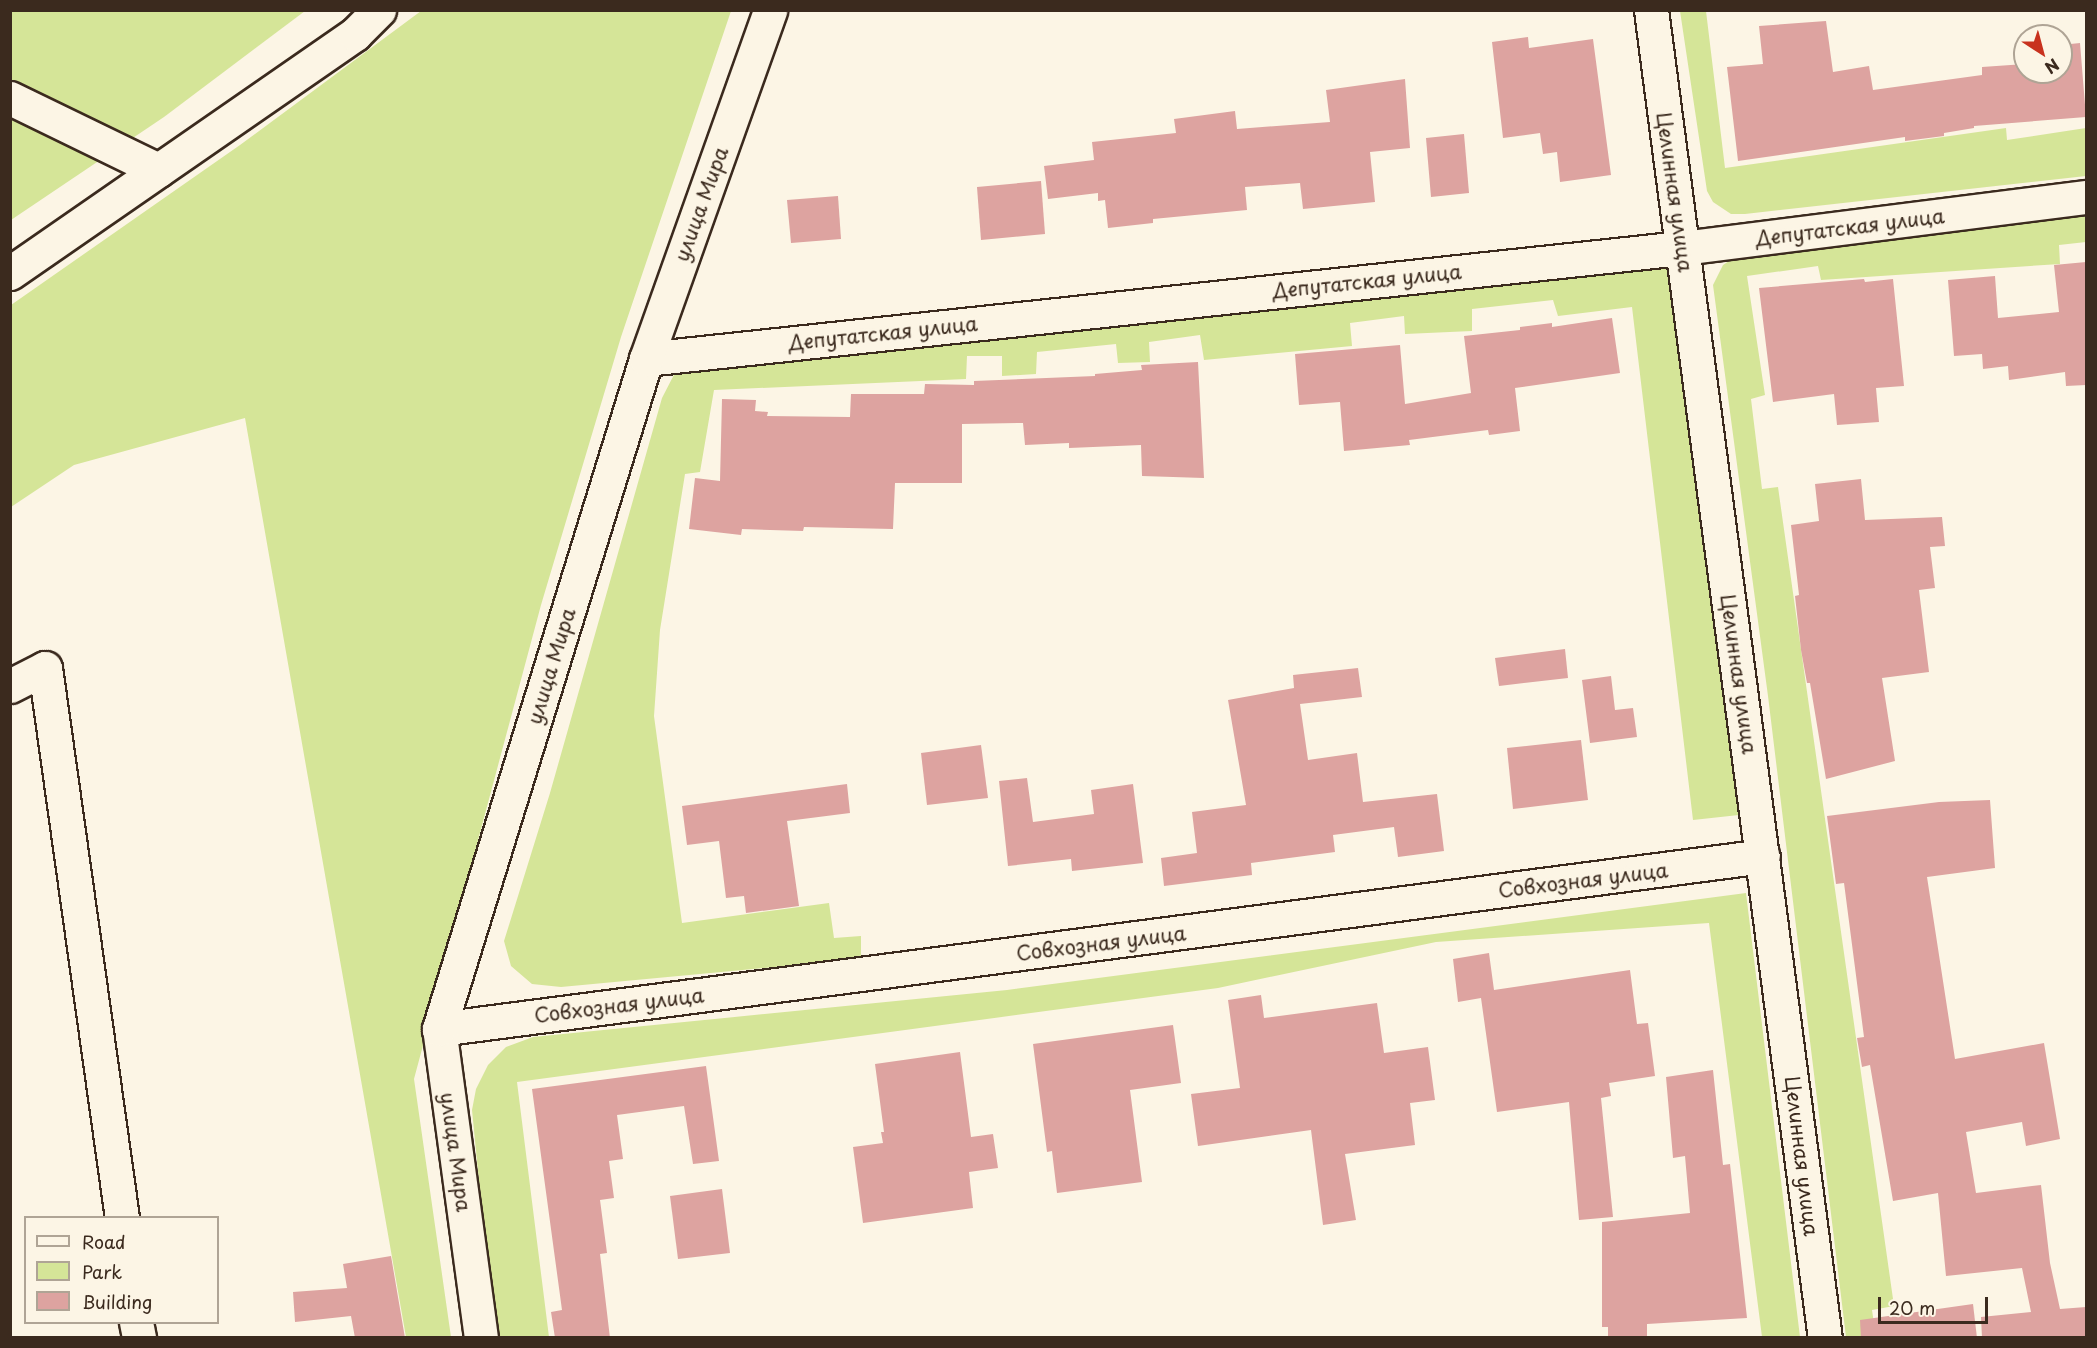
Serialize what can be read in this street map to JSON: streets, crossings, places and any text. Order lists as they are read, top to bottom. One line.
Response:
{"streets":{"street":["Целинная улица","улица Мира","Депутатская улица","Совхозная улица"]},"crossings":[["Целинная улица","Депутатская улица"],["Целинная улица","Совхозная улица"],["улица Мира","Депутатская улица"],["улица Мира","Совхозная улица"]],"legend":["Road","Park","Building"],"scale_bar":"20 m","north":"bottom right"}
